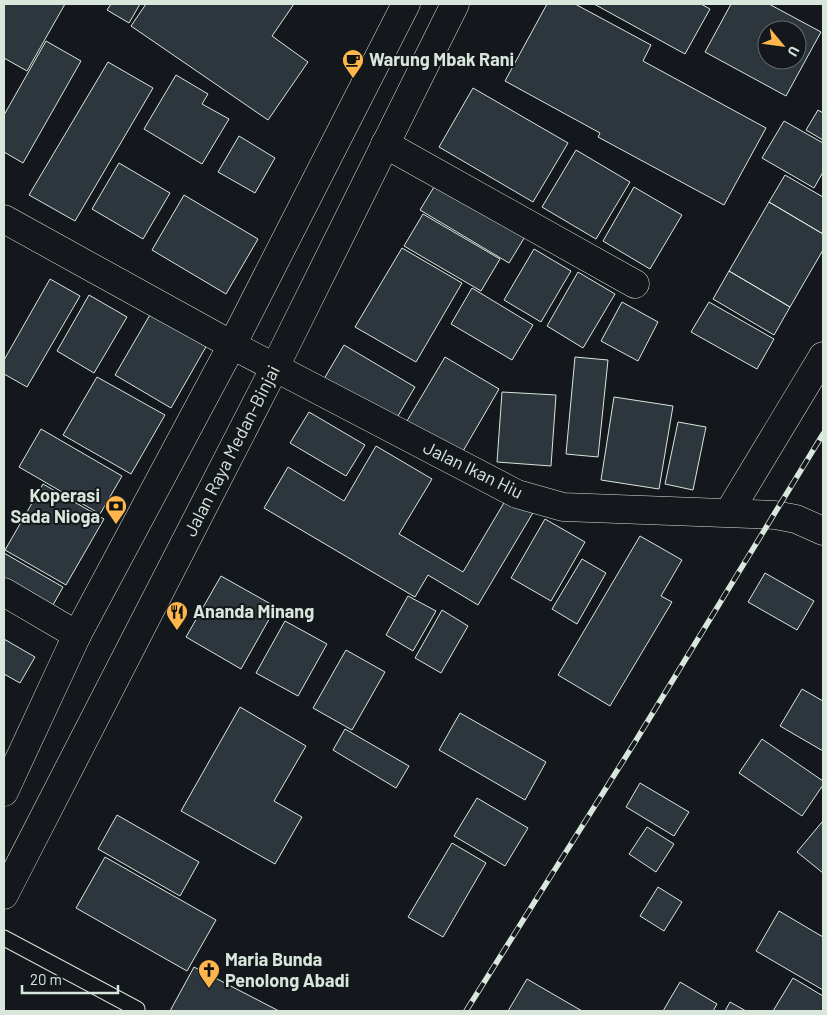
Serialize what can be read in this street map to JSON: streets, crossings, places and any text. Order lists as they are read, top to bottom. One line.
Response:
{"streets":{"main road":["Jalan Raya Medan-Binjai","Jalan Ikan Hiu"]},"crossings":[["Jalan Raya Medan-Binjai","Jalan Ikan Hiu"]],"places":{"cafe":["Warung Mbak Rani"],"bank":["Koperasi Sada Nioga"],"restaurant":["Ananda Minang"],"church":["Maria Bunda Penolong Abadi"]},"scale_bar":"20 m","north":"bottom right"}
